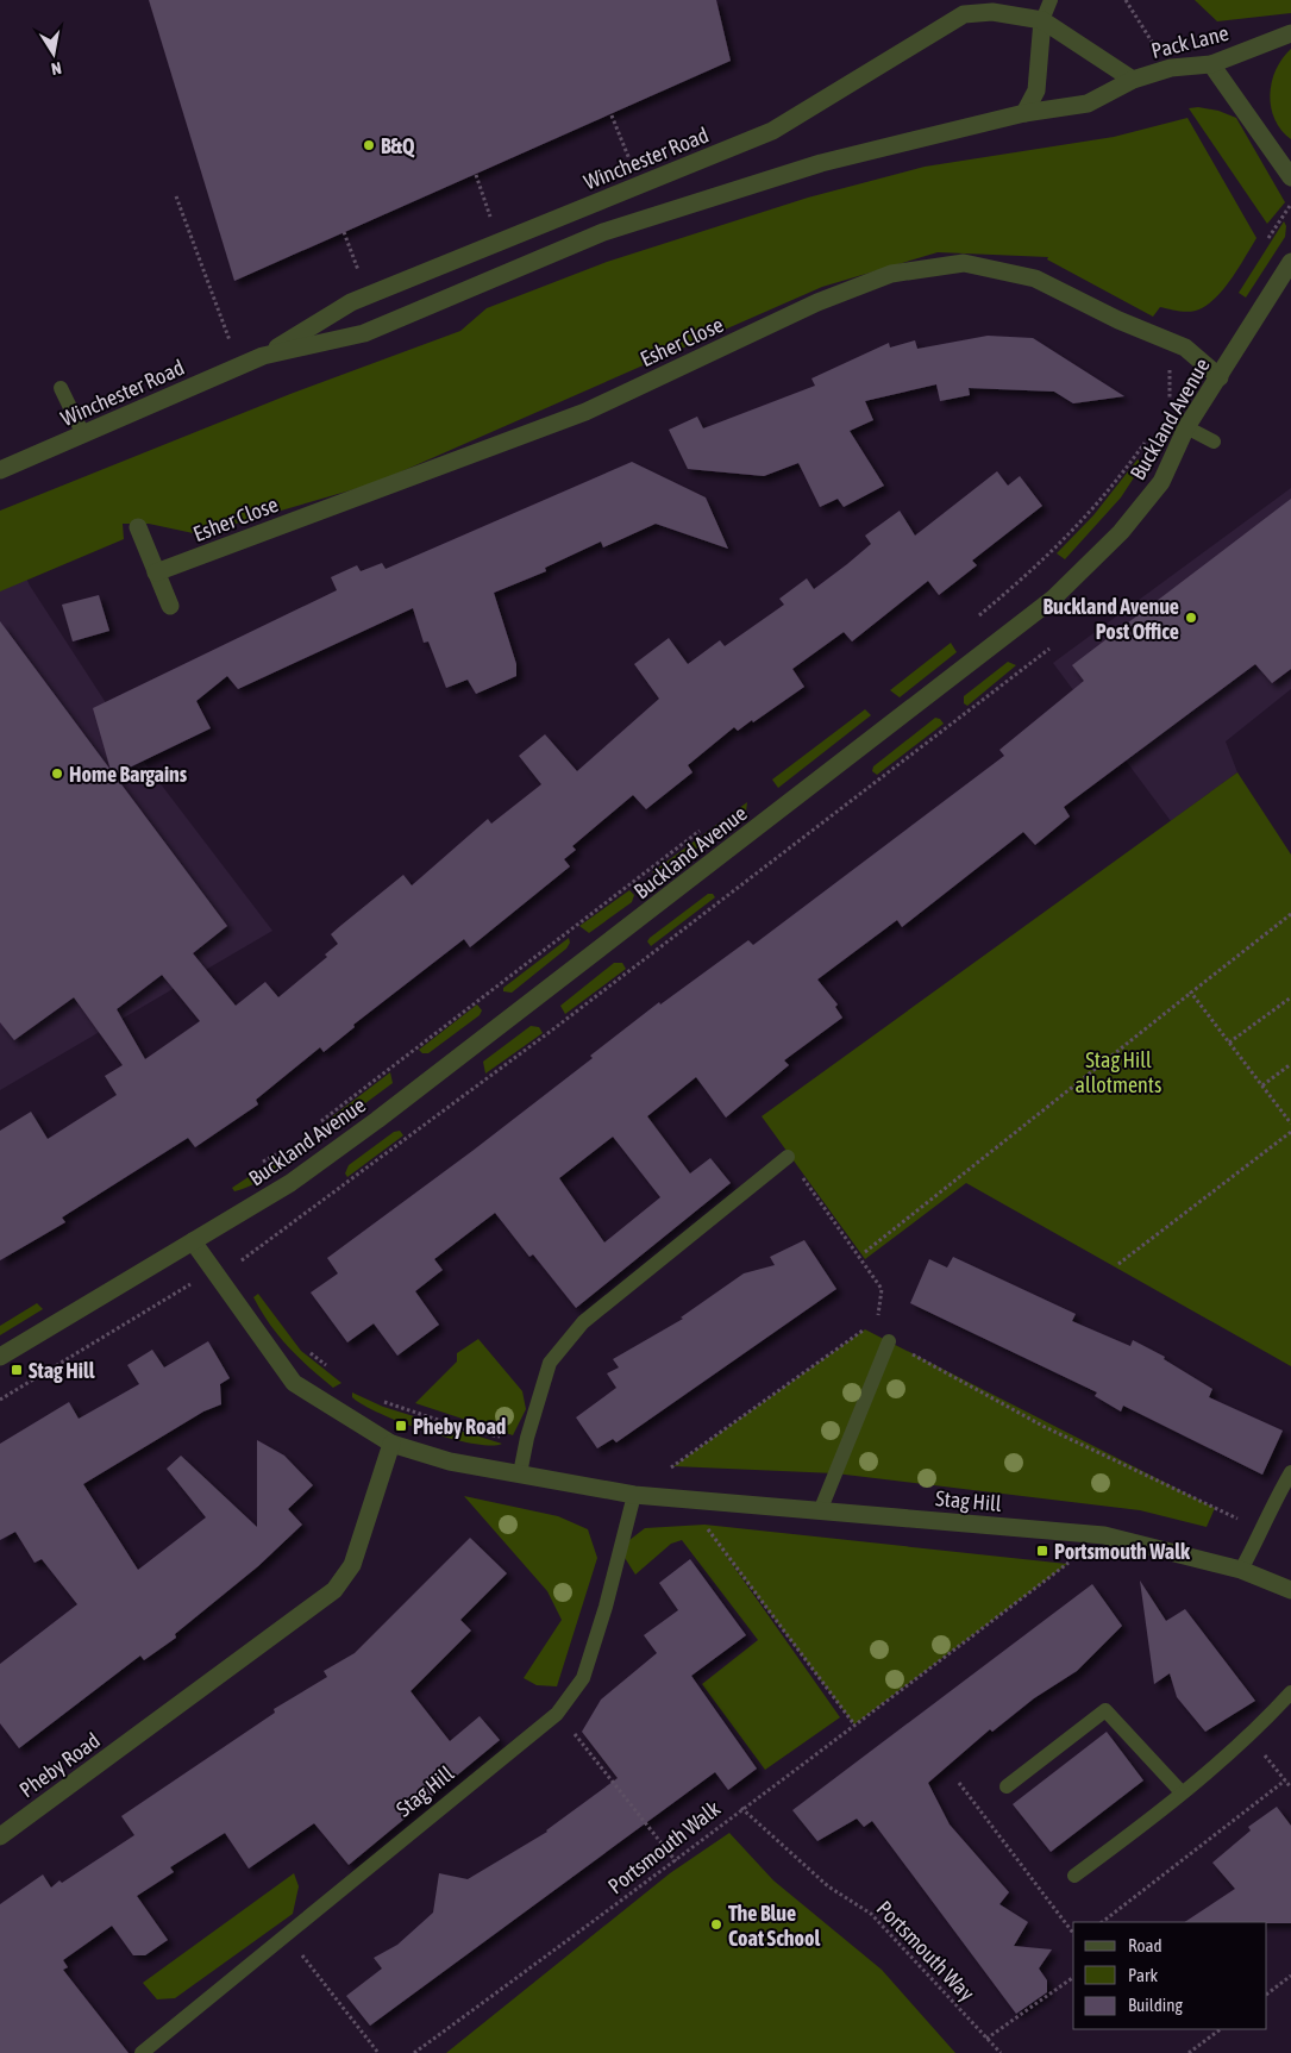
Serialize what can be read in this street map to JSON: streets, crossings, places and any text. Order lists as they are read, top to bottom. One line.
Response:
{"streets":{"street":["Pack Lane","Winchester Road","Esher Close","Buckland Avenue","Stag Hill","Pheby Road"],"path":["Portsmouth Walk","Portsmouth Way"]},"crossings":[["Pack Lane","Winchester Road"],["Esher Close","Buckland Avenue"],["Buckland Avenue","Stag Hill"],["Stag Hill","Pheby Road"],["Stag Hill","Portsmouth Walk"],["Portsmouth Walk","Portsmouth Way"]],"parks":["Stag Hill allotments"],"places":{"other":["B&Q","Buckland Avenue Post Office","Home Bargains","The Blue Coat School"],"transit":["Stag Hill","Pheby Road","Portsmouth Walk"]},"legend":["Road","Park","Building"],"north":"bottom"}
